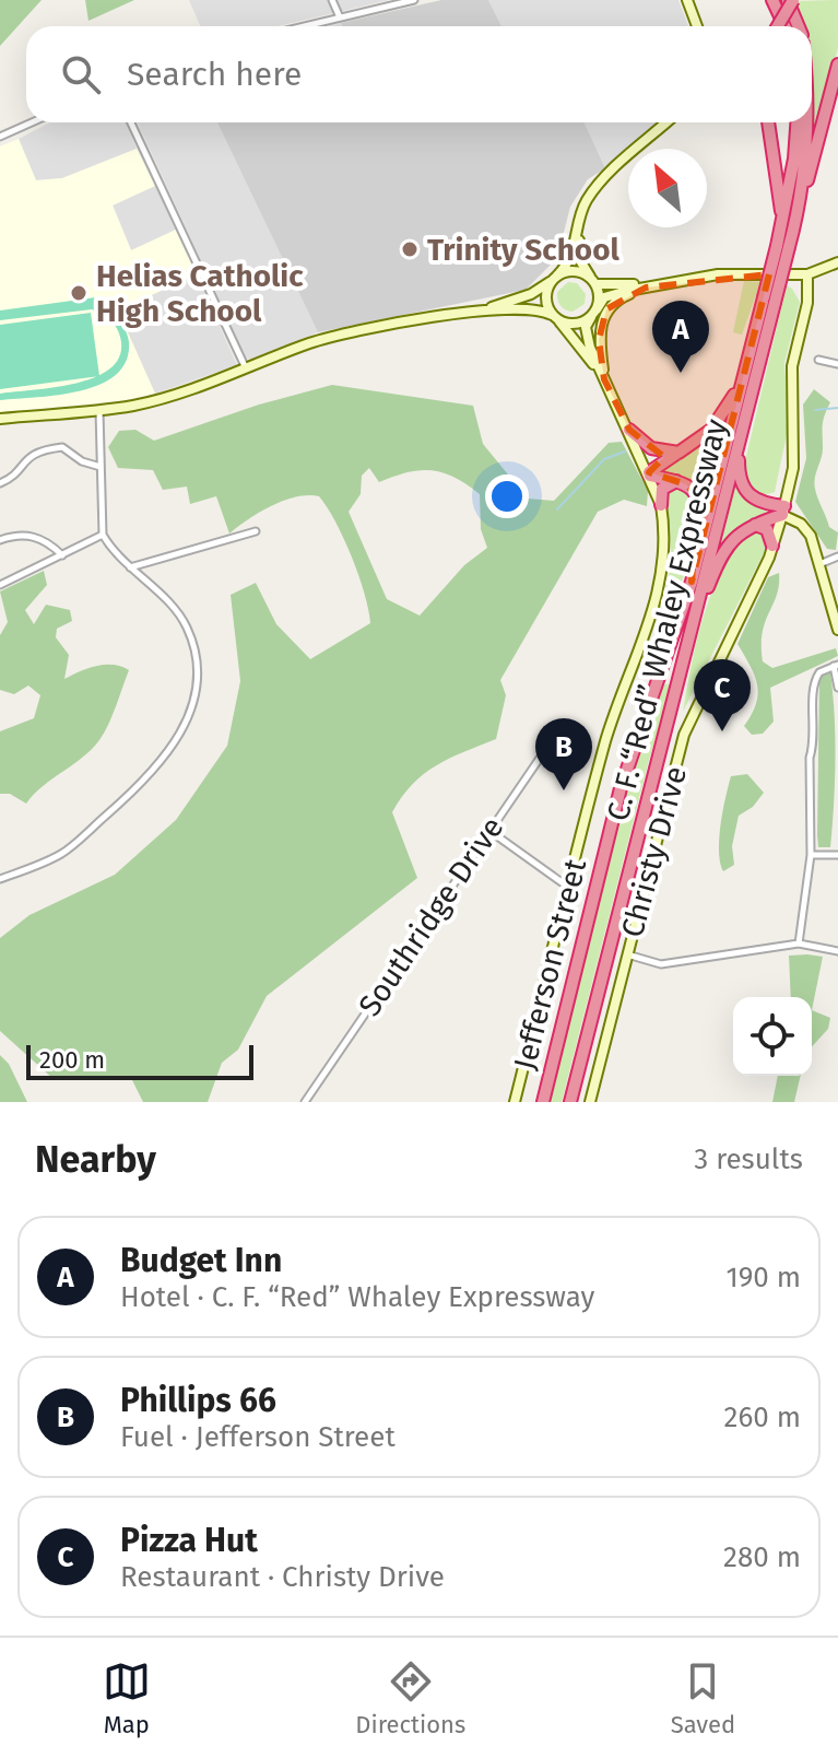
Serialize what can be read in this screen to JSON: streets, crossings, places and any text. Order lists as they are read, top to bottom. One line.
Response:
{"streets":{"highway":["C. F. “Red” Whaley Expressway"],"main road":["Christy Drive","Jefferson Street"],"street":["Southridge Drive"]},"places":["Trinity School","Helias Catholic High School"],"scale_bar":"200 m","north":"top left","page":{"search":"Search here","pins":["A","C","B"],"scale":"200 m","heading":["Nearby","3 results"],"list":[{"mark":"A","name":"Budget Inn","note":"Hotel · C. F. “Red” Whaley Expressway","value":"190 m"},{"mark":"B","name":"Phillips 66","note":"Fuel · Jefferson Street","value":"260 m"},{"mark":"C","name":"Pizza Hut","note":"Restaurant · Christy Drive","value":"280 m"}],"nav":["Map","Directions","Saved"]}}
